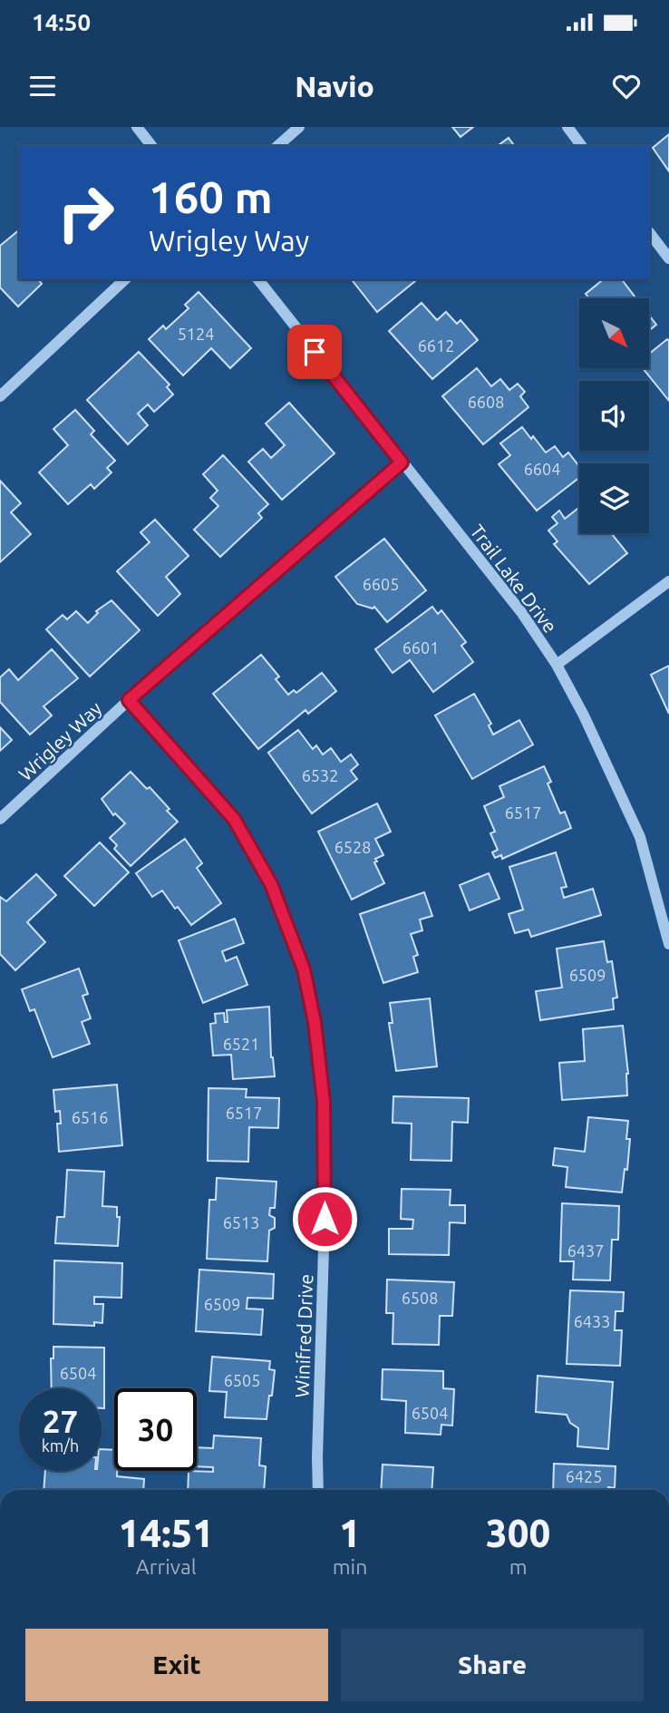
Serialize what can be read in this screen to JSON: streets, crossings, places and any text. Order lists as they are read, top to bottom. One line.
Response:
{"streets":{"street":["Trail Lake Drive","Wrigley Way","Winifred Drive"]},"crossings":[["Trail Lake Drive","Wrigley Way"],["Wrigley Way","Winifred Drive"]],"house_numbers":["5124","6612","6608","6604","6605","6601","6532","6517","6528","6509","6521","6517","6516","6513","6437","6508","6509","6433","6504","6505","6504","6425"],"north":"bottom right","page":{"status":"14:50","header":"Navio","turn":["160 m","Wrigley Way"],"speed":"27 km/h","limit":"30","eta":["14:51","Arrival","1","min","300","m"],"buttons":["Exit","Share"]}}
